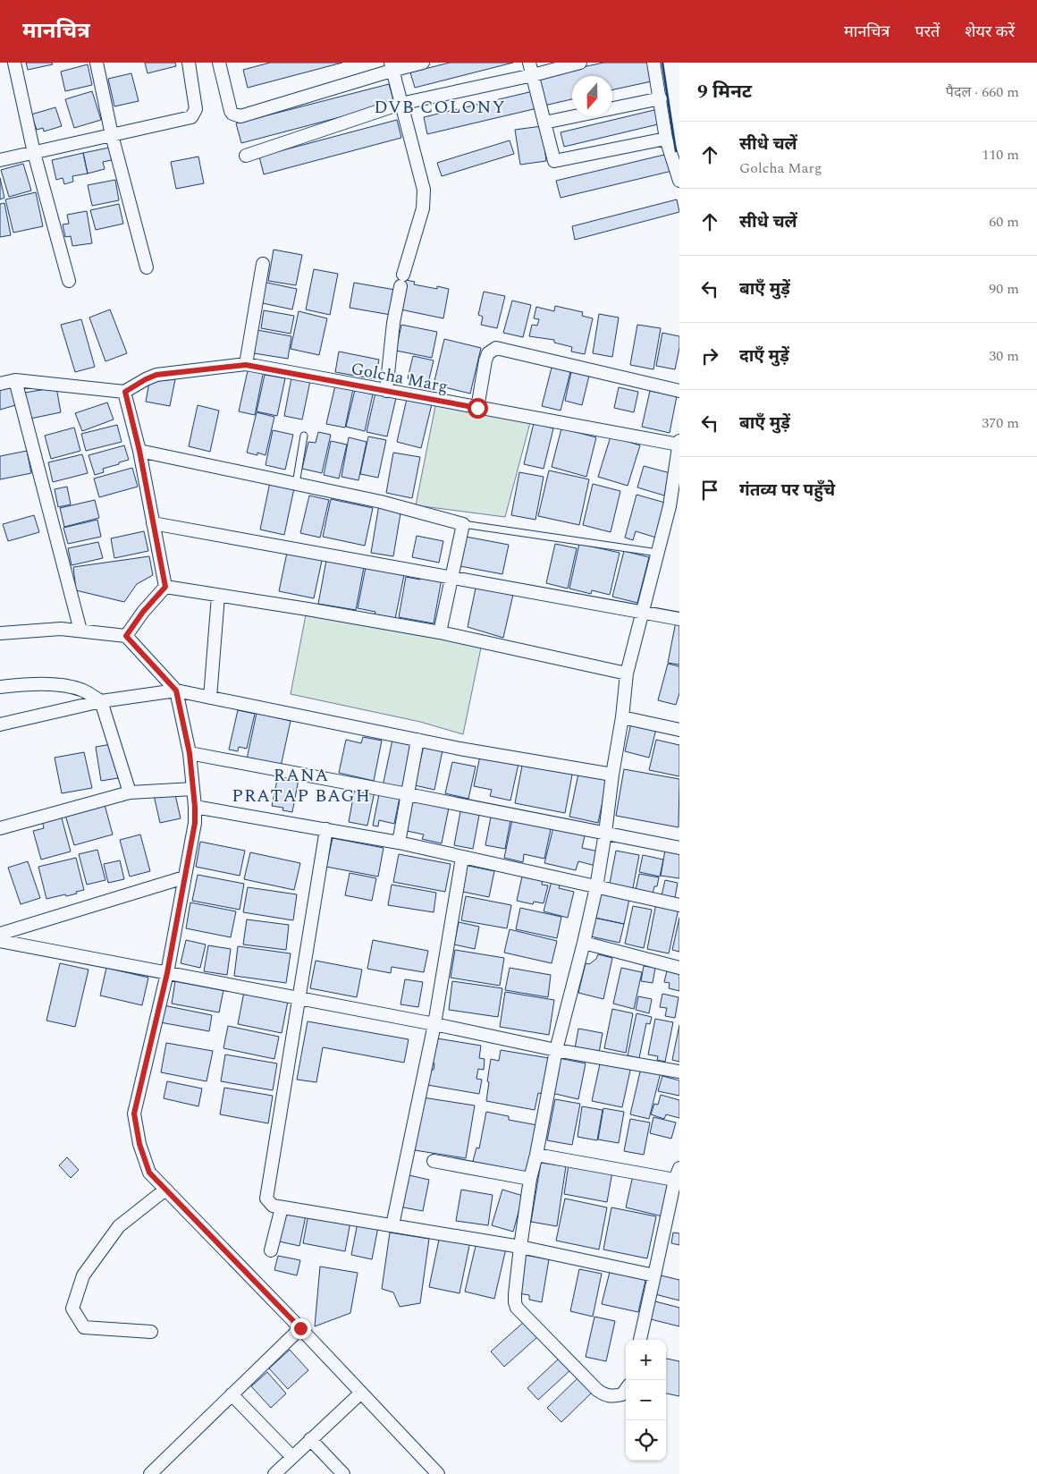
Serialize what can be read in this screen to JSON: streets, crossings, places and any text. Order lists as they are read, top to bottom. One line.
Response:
{"streets":{"street":["Golcha Marg"]},"districts":["DVB COLONY","RANA PRATAP BAGH"],"north":"bottom","page":{"header":"मानचित्र","nav":["मानचित्र","परतें","शेयर करें"],"heading":["9 मिनट","पैदल · 660 m"],"list":[["सीधे चलें","Golcha Marg","110 m"],["सीधे चलें","60 m"],["बाएँ मुड़ें","90 m"],["दाएँ मुड़ें","30 m"],["बाएँ मुड़ें","370 m"],"गंतव्य पर पहुँचे"],"map_buttons":["+","−"]}}
